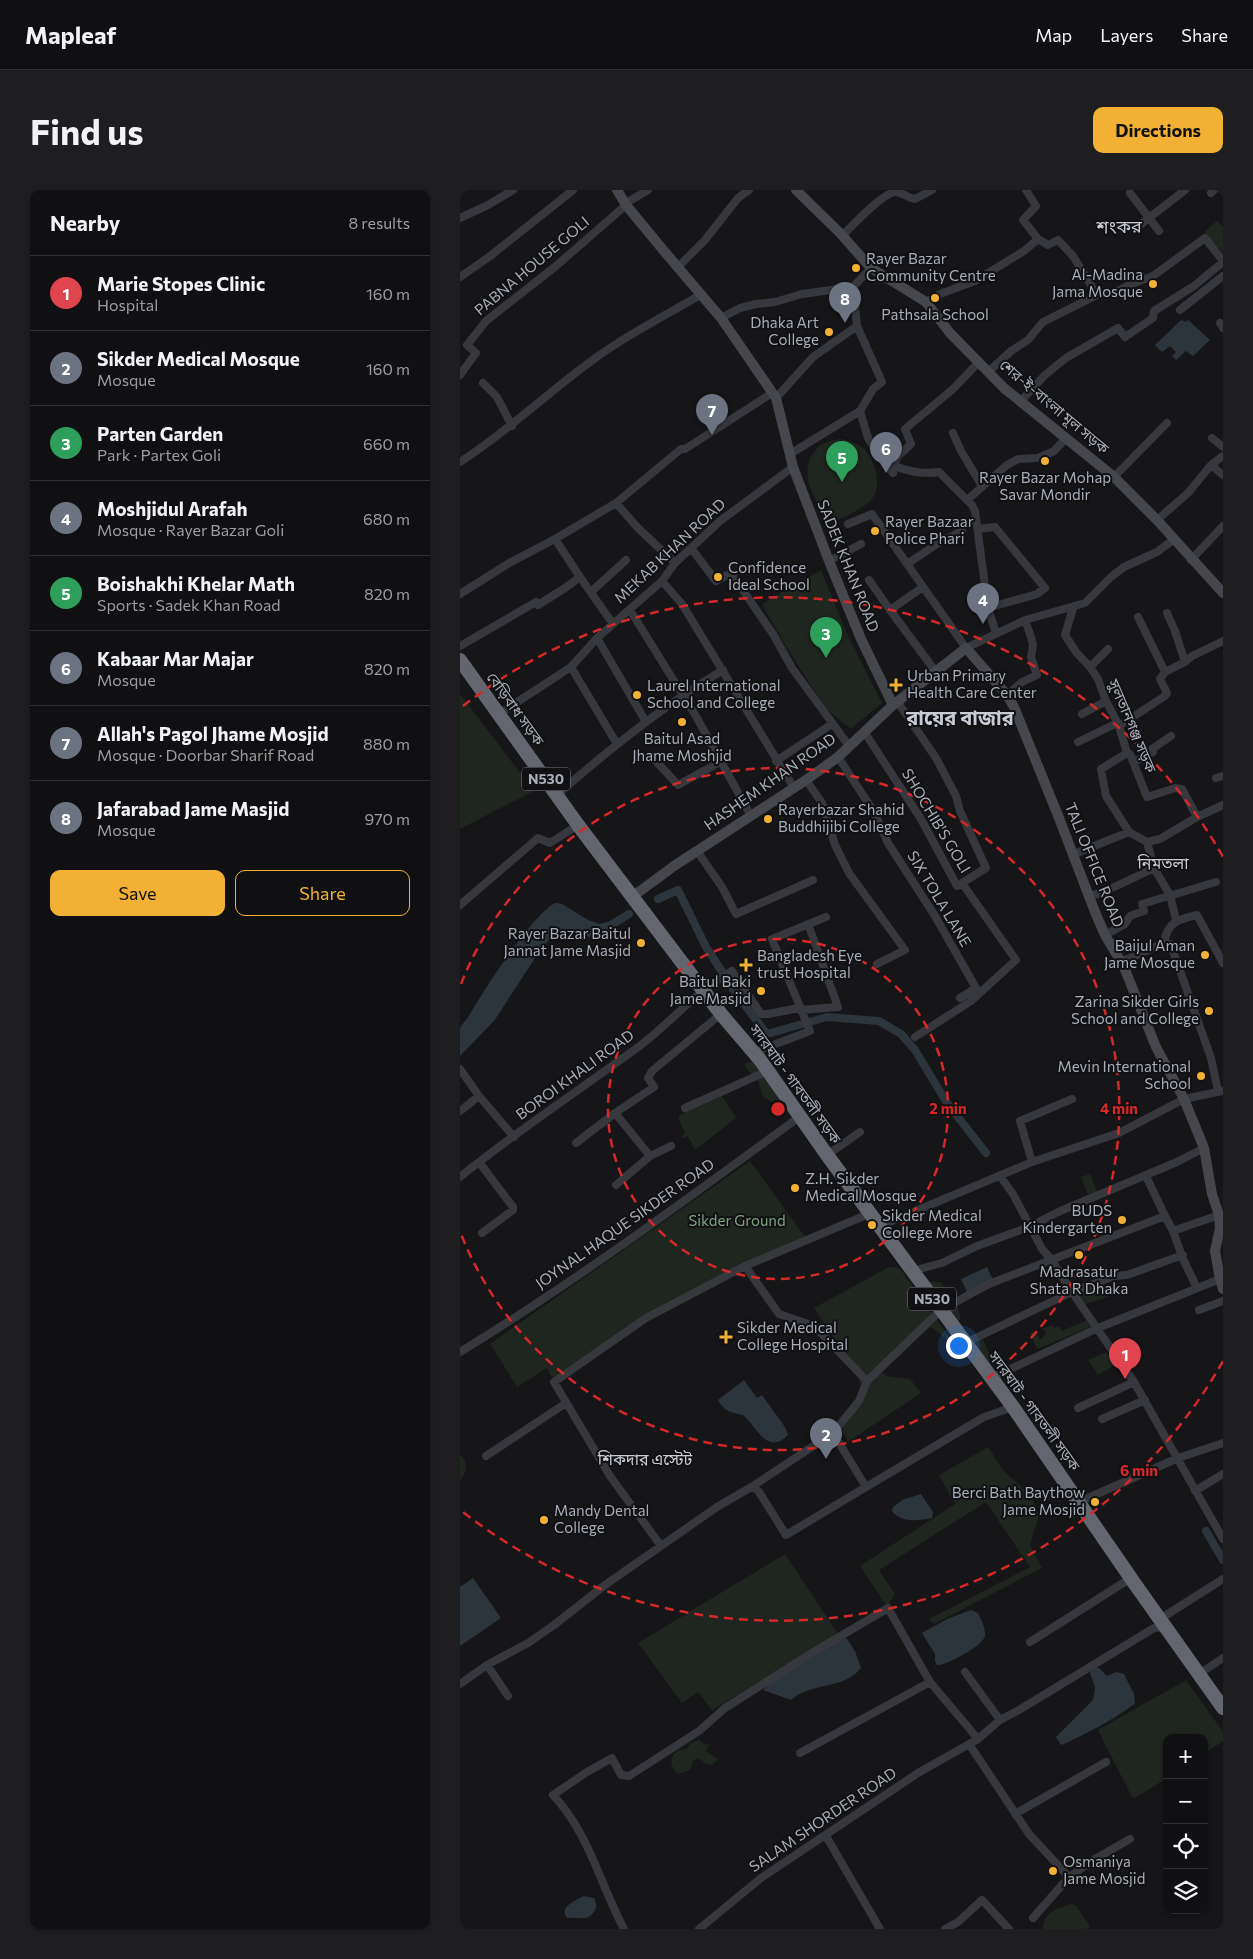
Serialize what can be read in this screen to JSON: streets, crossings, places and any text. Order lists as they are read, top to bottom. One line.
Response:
{"streets":{"highway":["বেড়িবাধ সড়ক","N530","সদরঘাট - গাবতলী সড়ক"],"street":["PABNA HOUSE GOLI","শের-ই-বাংলা মূল সড়ক","MEKAB KHAN ROAD","SADEK KHAN ROAD","সুলতানগঞ্জ সড়ক","HASHEM KHAN ROAD","SHOCHIB'S GOLI","TALI OFFICE ROAD","SIX TOLA LANE","BOROI KHALI ROAD","JOYNAL HAQUE SIKDER ROAD","SALAM SHORDER ROAD"]},"crossings":[["PABNA HOUSE GOLI","SADEK KHAN ROAD"],["MEKAB KHAN ROAD","SADEK KHAN ROAD"],["MEKAB KHAN ROAD","বেড়িবাধ সড়ক"],["SADEK KHAN ROAD","HASHEM KHAN ROAD"],["বেড়িবাধ সড়ক","HASHEM KHAN ROAD"],["বেড়িবাধ সড়ক","সদরঘাট - গাবতলী সড়ক"],["HASHEM KHAN ROAD","SHOCHIB'S GOLI"],["HASHEM KHAN ROAD","TALI OFFICE ROAD"],["HASHEM KHAN ROAD","SIX TOLA LANE"],["HASHEM KHAN ROAD","সদরঘাট - গাবতলী সড়ক"],["BOROI KHALI ROAD","সদরঘাট - গাবতলী সড়ক"],["সদরঘাট - গাবতলী সড়ক","JOYNAL HAQUE SIKDER ROAD"],["সদরঘাট - গাবতলী সড়ক","SALAM SHORDER ROAD"]],"districts":["শংকর","রায়ের বাজার","নিমতলা","শিকদার এস্টেট"],"parks":["Sikder Ground"],"places":{"other":["Rayer Bazar Community Centre","Al-Madina Jama Mosque","Pathsala School","Dhaka Art College","Rayer Bazar Mohap Savar Mondir","Rayer Bazaar Police Phari","Confidence Ideal School","Laurel International School and College","Baitul Asad Jhame Moshjid","Rayerbazar Shahid Buddhijibi College","Rayer Bazar Baitul Jannat Jame Masjid","Baijul Aman Jame Mosque","Baitul Baki Jame Masjid","Zarina Sikder Girls School and College","Mevin International School","Z.H. Sikder Medical Mosque","BUDS Kindergarten","Sikder Medical College More","Madrasatur Shata R Dhaka","Berci Bath Baythow Jame Mosjid","Mandy Dental College","Osmaniya Jame Mosjid"],"health":["Urban Primary Health Care Center","Bangladesh Eye trust Hospital","Sikder Medical College Hospital"]},"page":{"header":"Mapleaf","nav":["Map","Layers","Share"],"buttons":["Directions",["Save","Share"]],"title":"Find us","heading":["Nearby","8 results"],"list":[{"mark":"1","name":"Marie Stopes Clinic","note":"Hospital","value":"160 m"},{"mark":"2","name":"Sikder Medical Mosque","note":"Mosque","value":"160 m"},{"mark":"3","name":"Parten Garden","note":"Park · Partex Goli","value":"660 m"},{"mark":"4","name":"Moshjidul Arafah","note":"Mosque · Rayer Bazar Goli","value":"680 m"},{"mark":"5","name":"Boishakhi Khelar Math","note":"Sports · Sadek Khan Road","value":"820 m"},{"mark":"6","name":"Kabaar Mar Majar","note":"Mosque","value":"820 m"},{"mark":"7","name":"Allah's Pagol Jhame Mosjid","note":"Mosque · Doorbar Sharif Road","value":"880 m"},{"mark":"8","name":"Jafarabad Jame Masjid","note":"Mosque","value":"970 m"}],"pins":["8","7","6","5","4","3","1","2"],"map_buttons":["+","−"]},"rings":["2 min","4 min","6 min"]}
